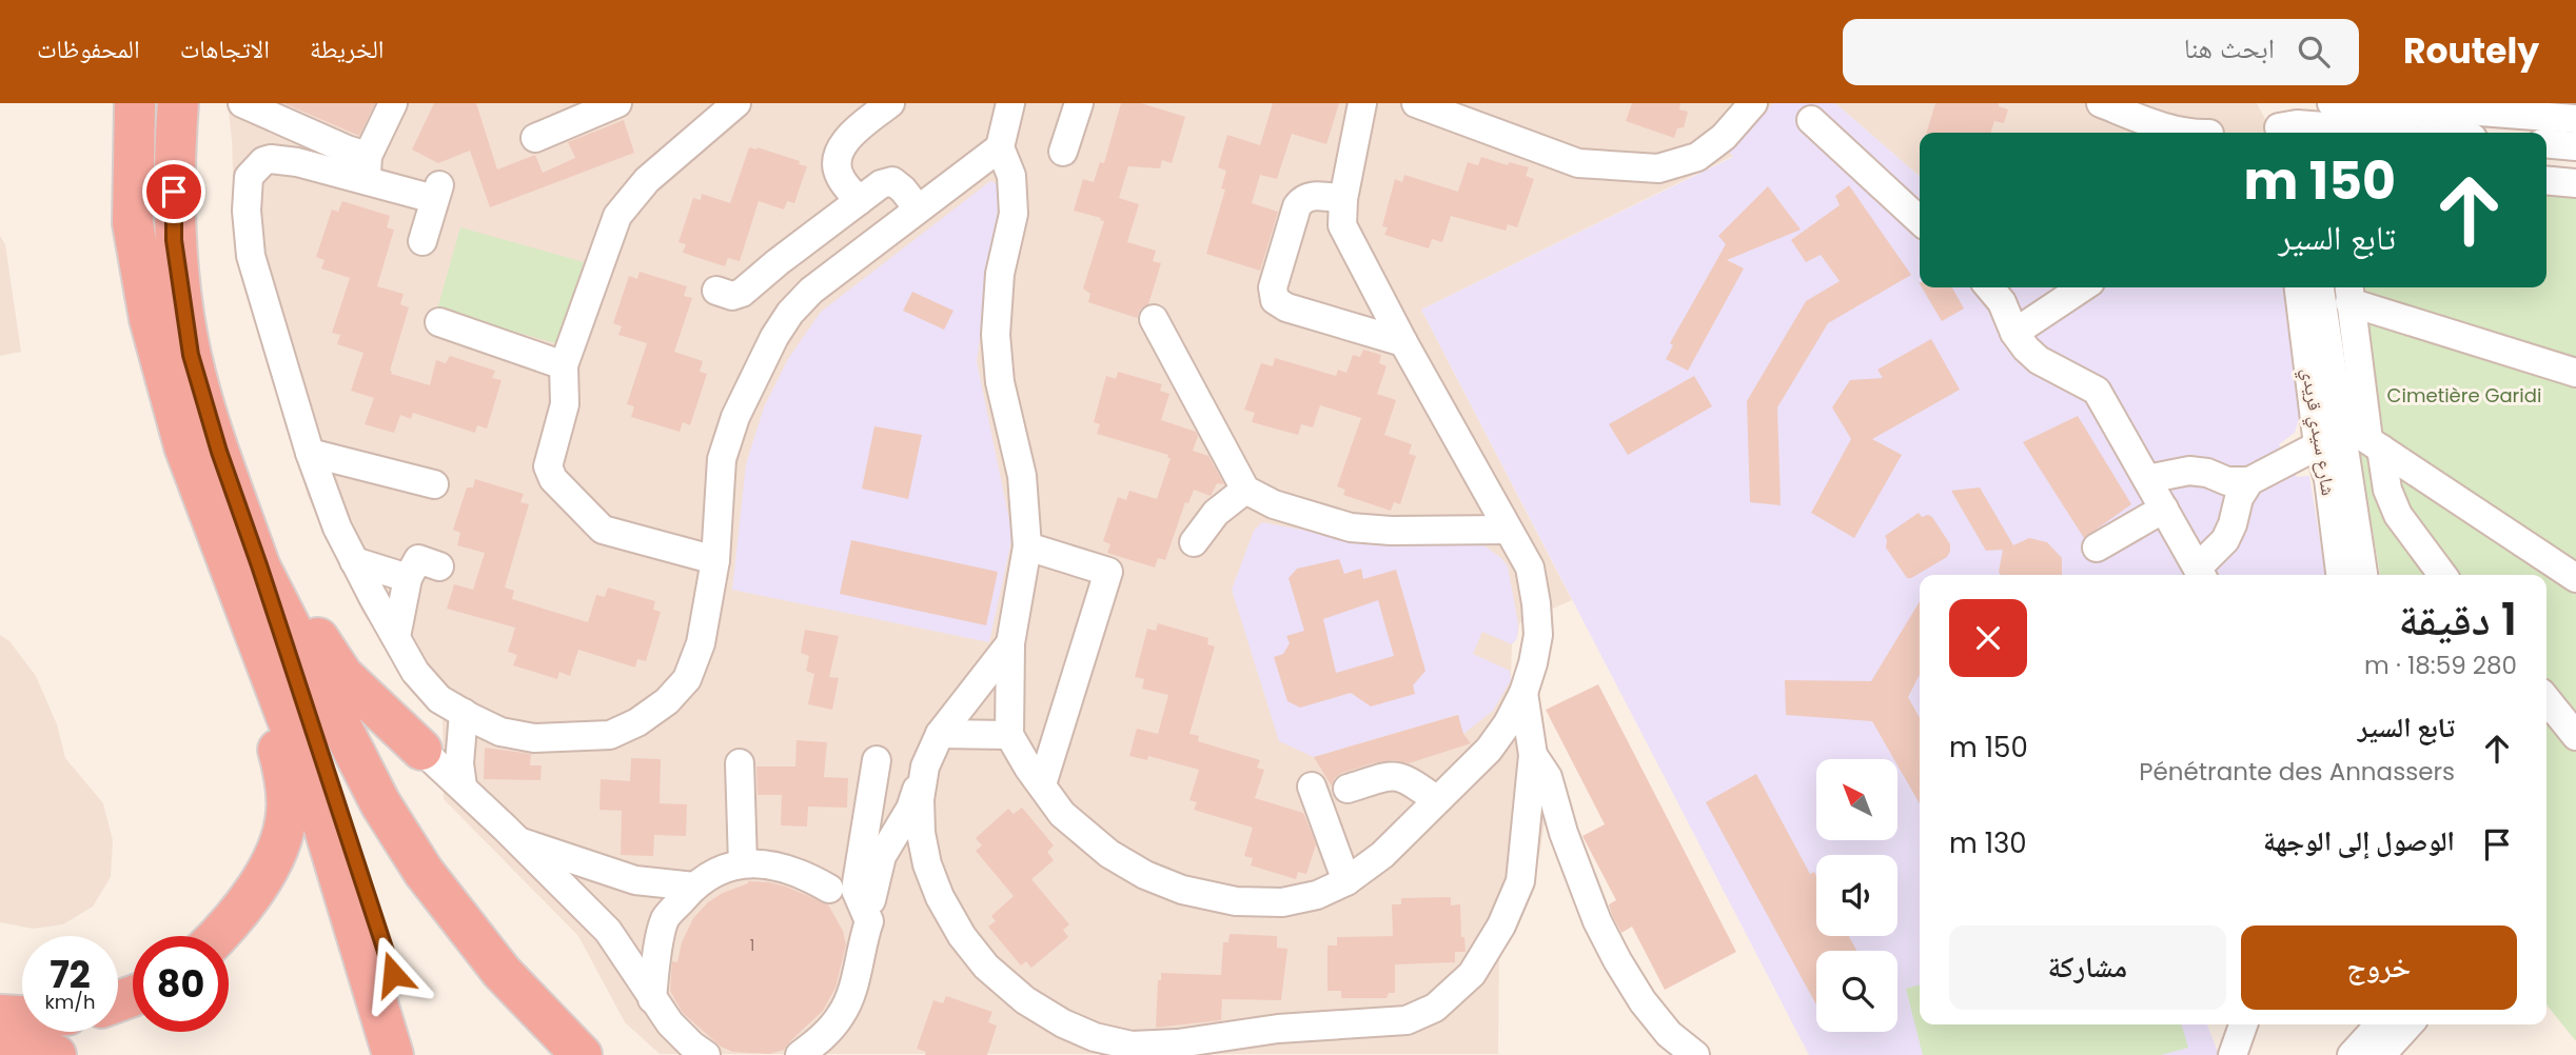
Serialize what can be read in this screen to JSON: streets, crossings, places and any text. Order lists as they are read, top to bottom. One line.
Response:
{"streets":{"street":["شارع سيدي قريدي"]},"parks":["Cimetière Garidi"],"house_numbers":["1"],"north":"top left","page":{"header":"Routely","search":"ابحث هنا","nav":["الخريطة","الاتجاهات","المحفوظات"],"turn":["150 m","تابع السير"],"heading":["1 دقيقة","280 m · 18:59"],"list":[{"name":"تابع السير","note":"Pénétrante des Annassers","value":"150 m"},{"name":"الوصول إلى الوجهة","value":"130 m"}],"buttons":["خروج","مشاركة"],"speed":"72 km/h","limit":"80"}}
